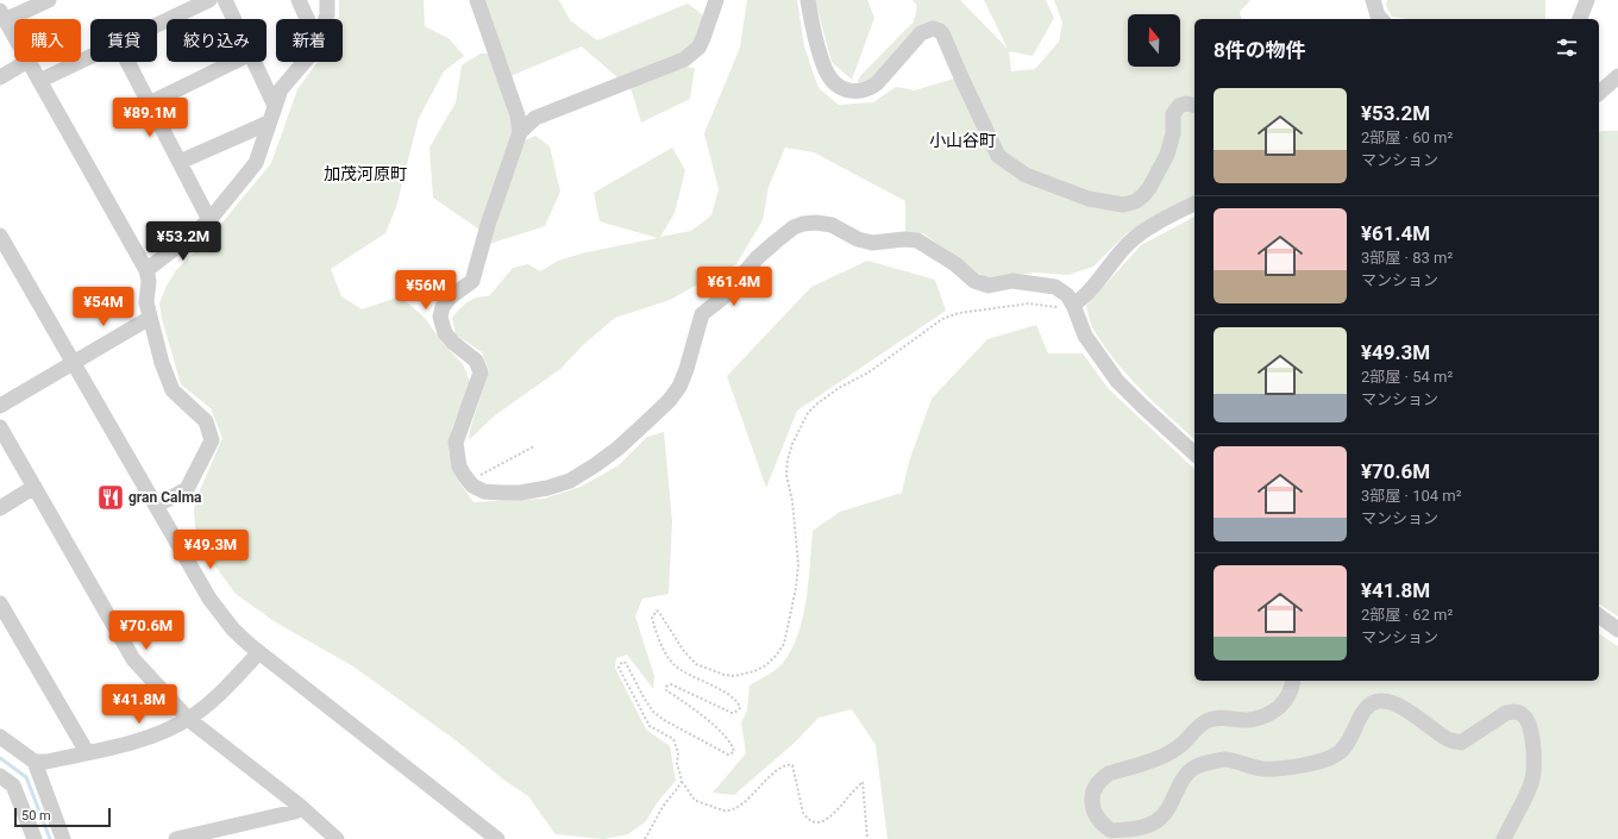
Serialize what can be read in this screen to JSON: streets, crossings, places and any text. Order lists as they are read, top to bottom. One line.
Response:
{"districts":["小山谷町","加茂河原町"],"places":{"restaurant":["gran Calma"]},"scale_bar":"50 m","north":"top","page":{"chip":["購入","賃貸","絞り込み","新着"],"heading":"8件の物件","list":[{"name":"¥53.2M","note":"2部屋 · 60 m² · マンション"},{"name":"¥61.4M","note":"3部屋 · 83 m² · マンション"},{"name":"¥49.3M","note":"2部屋 · 54 m² · マンション"},{"name":"¥70.6M","note":"3部屋 · 104 m² · マンション"},{"name":"¥41.8M","note":"2部屋 · 62 m² · マンション"}],"price":["¥89.1M","¥53.2M","¥61.4M","¥56M","¥54M","¥49.3M","¥70.6M","¥41.8M"],"scale":"50 m"}}
